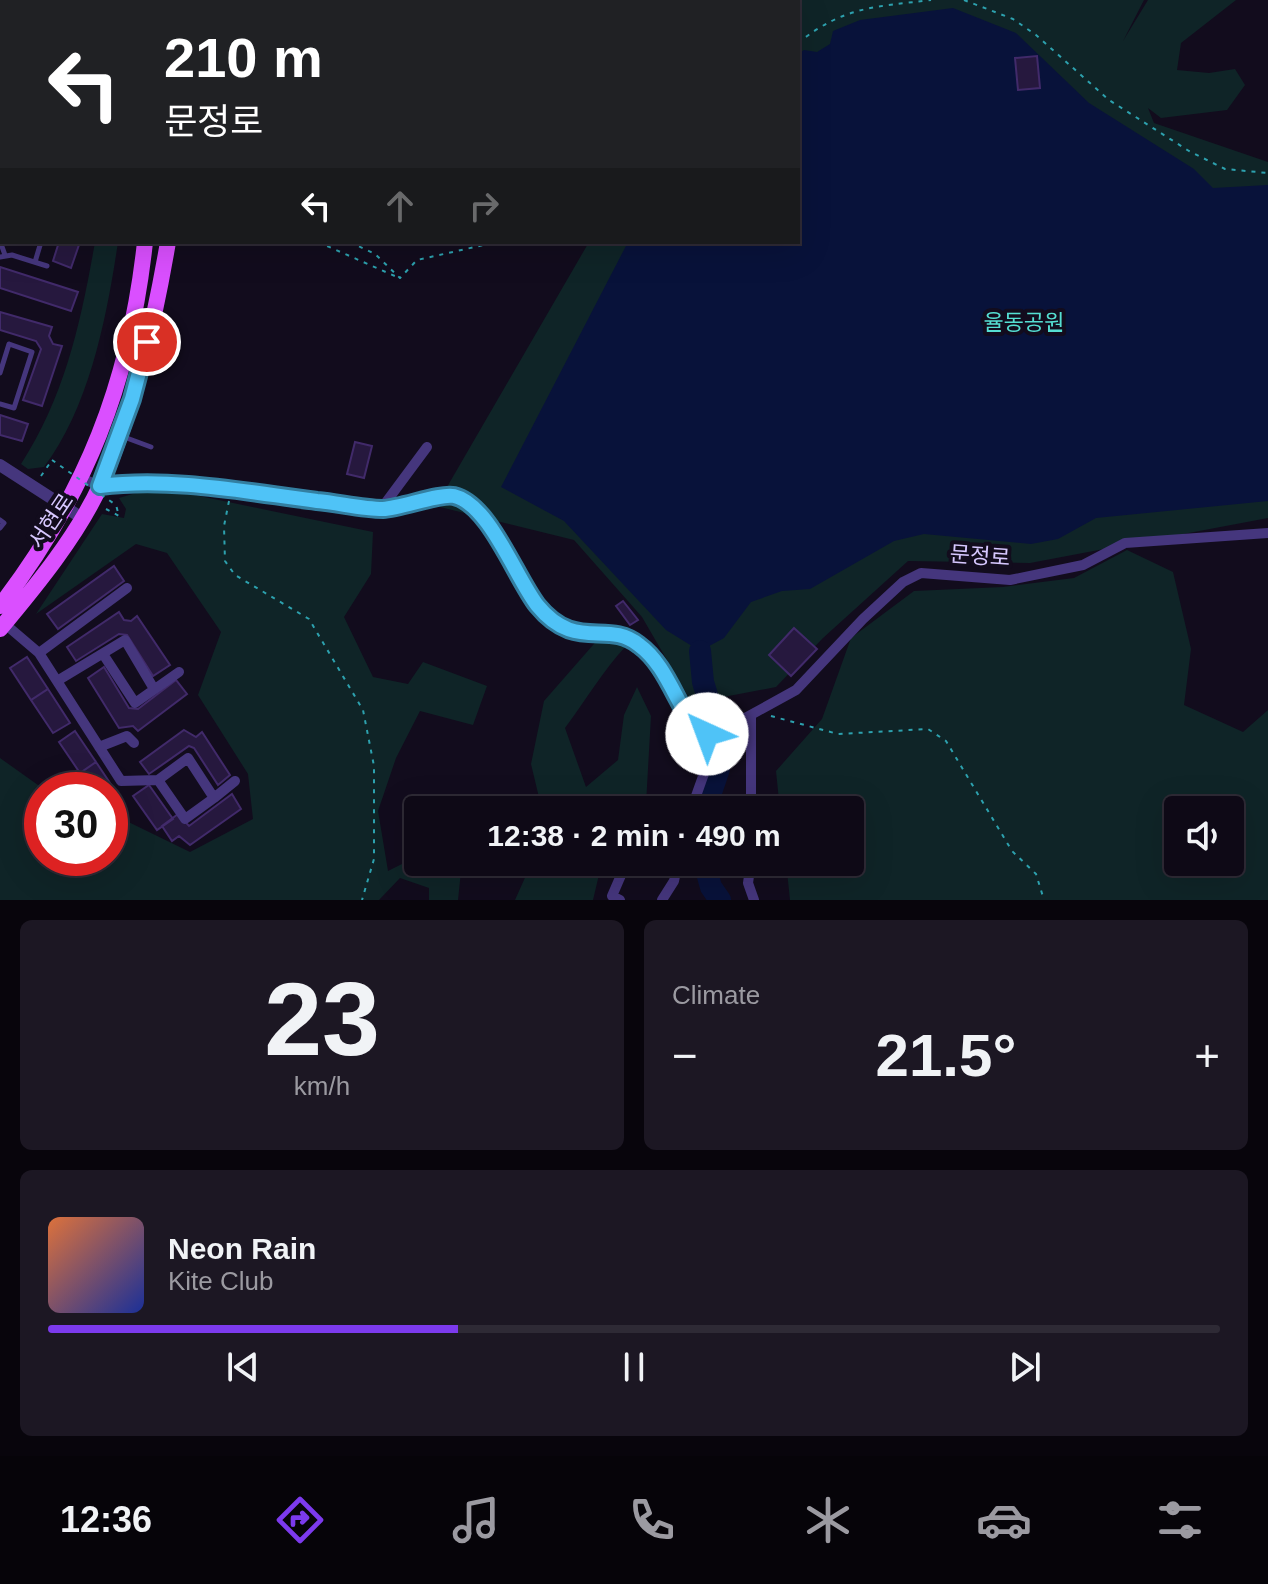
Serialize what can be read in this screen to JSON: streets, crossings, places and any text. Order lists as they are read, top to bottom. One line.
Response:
{"streets":{"main road":["서현로"],"street":["문정로"]},"parks":["율동공원"],"page":{"turn":["210 m","문정로"],"limit":"30","trip":"12:38 · 2 min · 490 m","tile":[["23","km/h"],"Climate"],"heat":["−","21.5°","+"],"song":["Neon Rain","Kite Club"],"tabs":"12:36"}}
